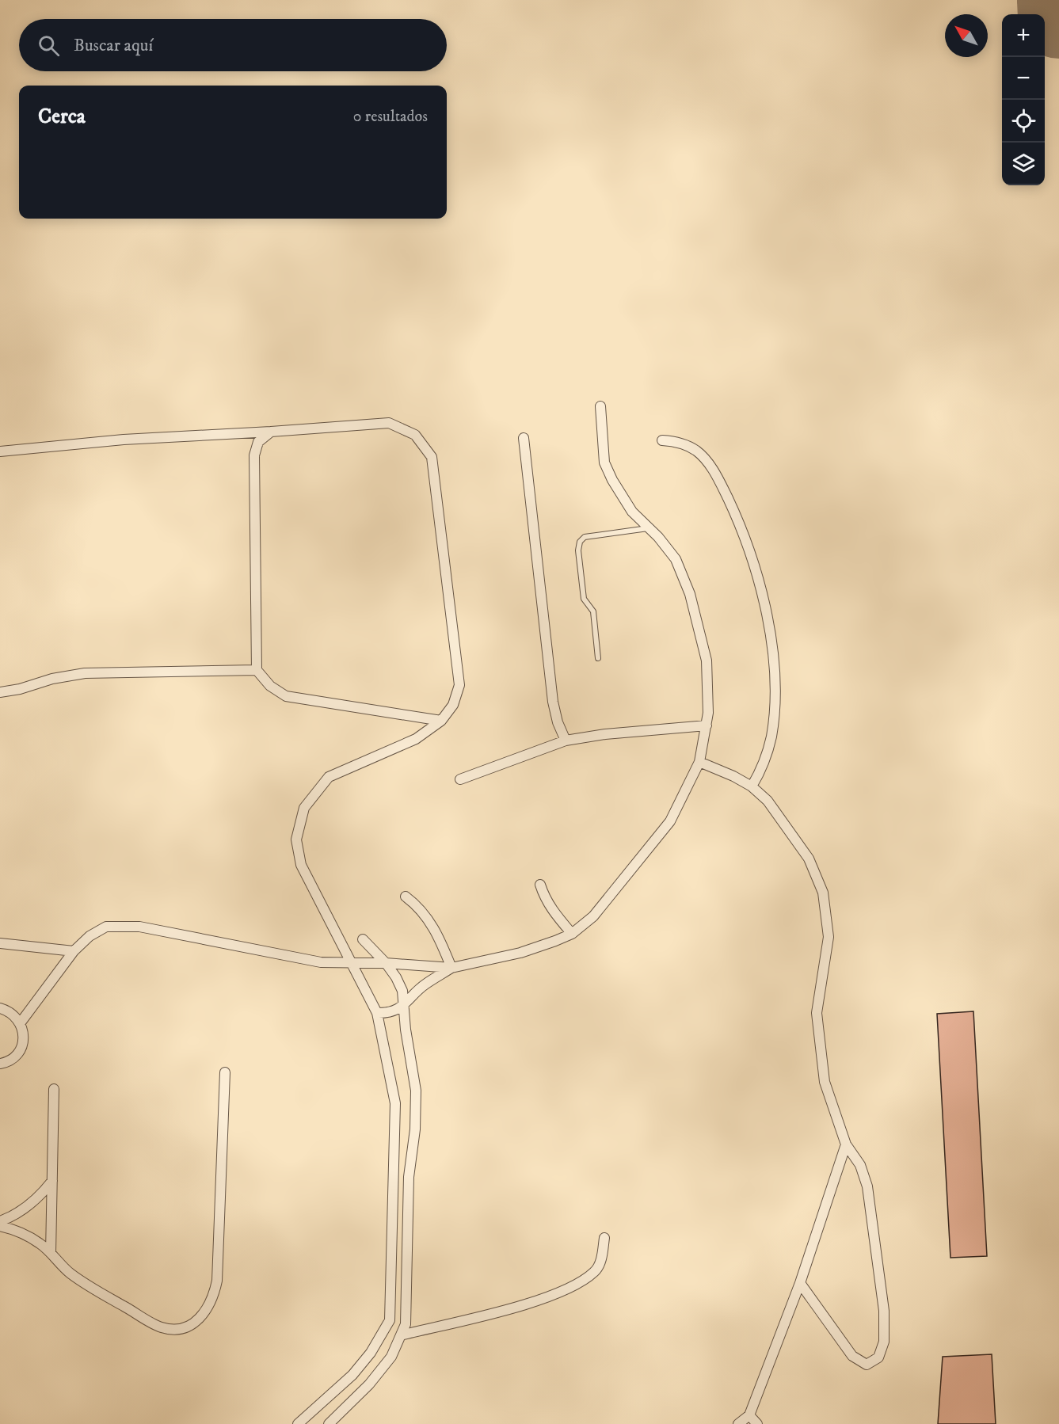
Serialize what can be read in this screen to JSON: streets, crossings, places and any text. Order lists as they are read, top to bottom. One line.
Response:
{"north":"top left","page":{"map_buttons":["+","−"],"search":"Buscar aquí","heading":["Cerca","0 resultados"]}}
